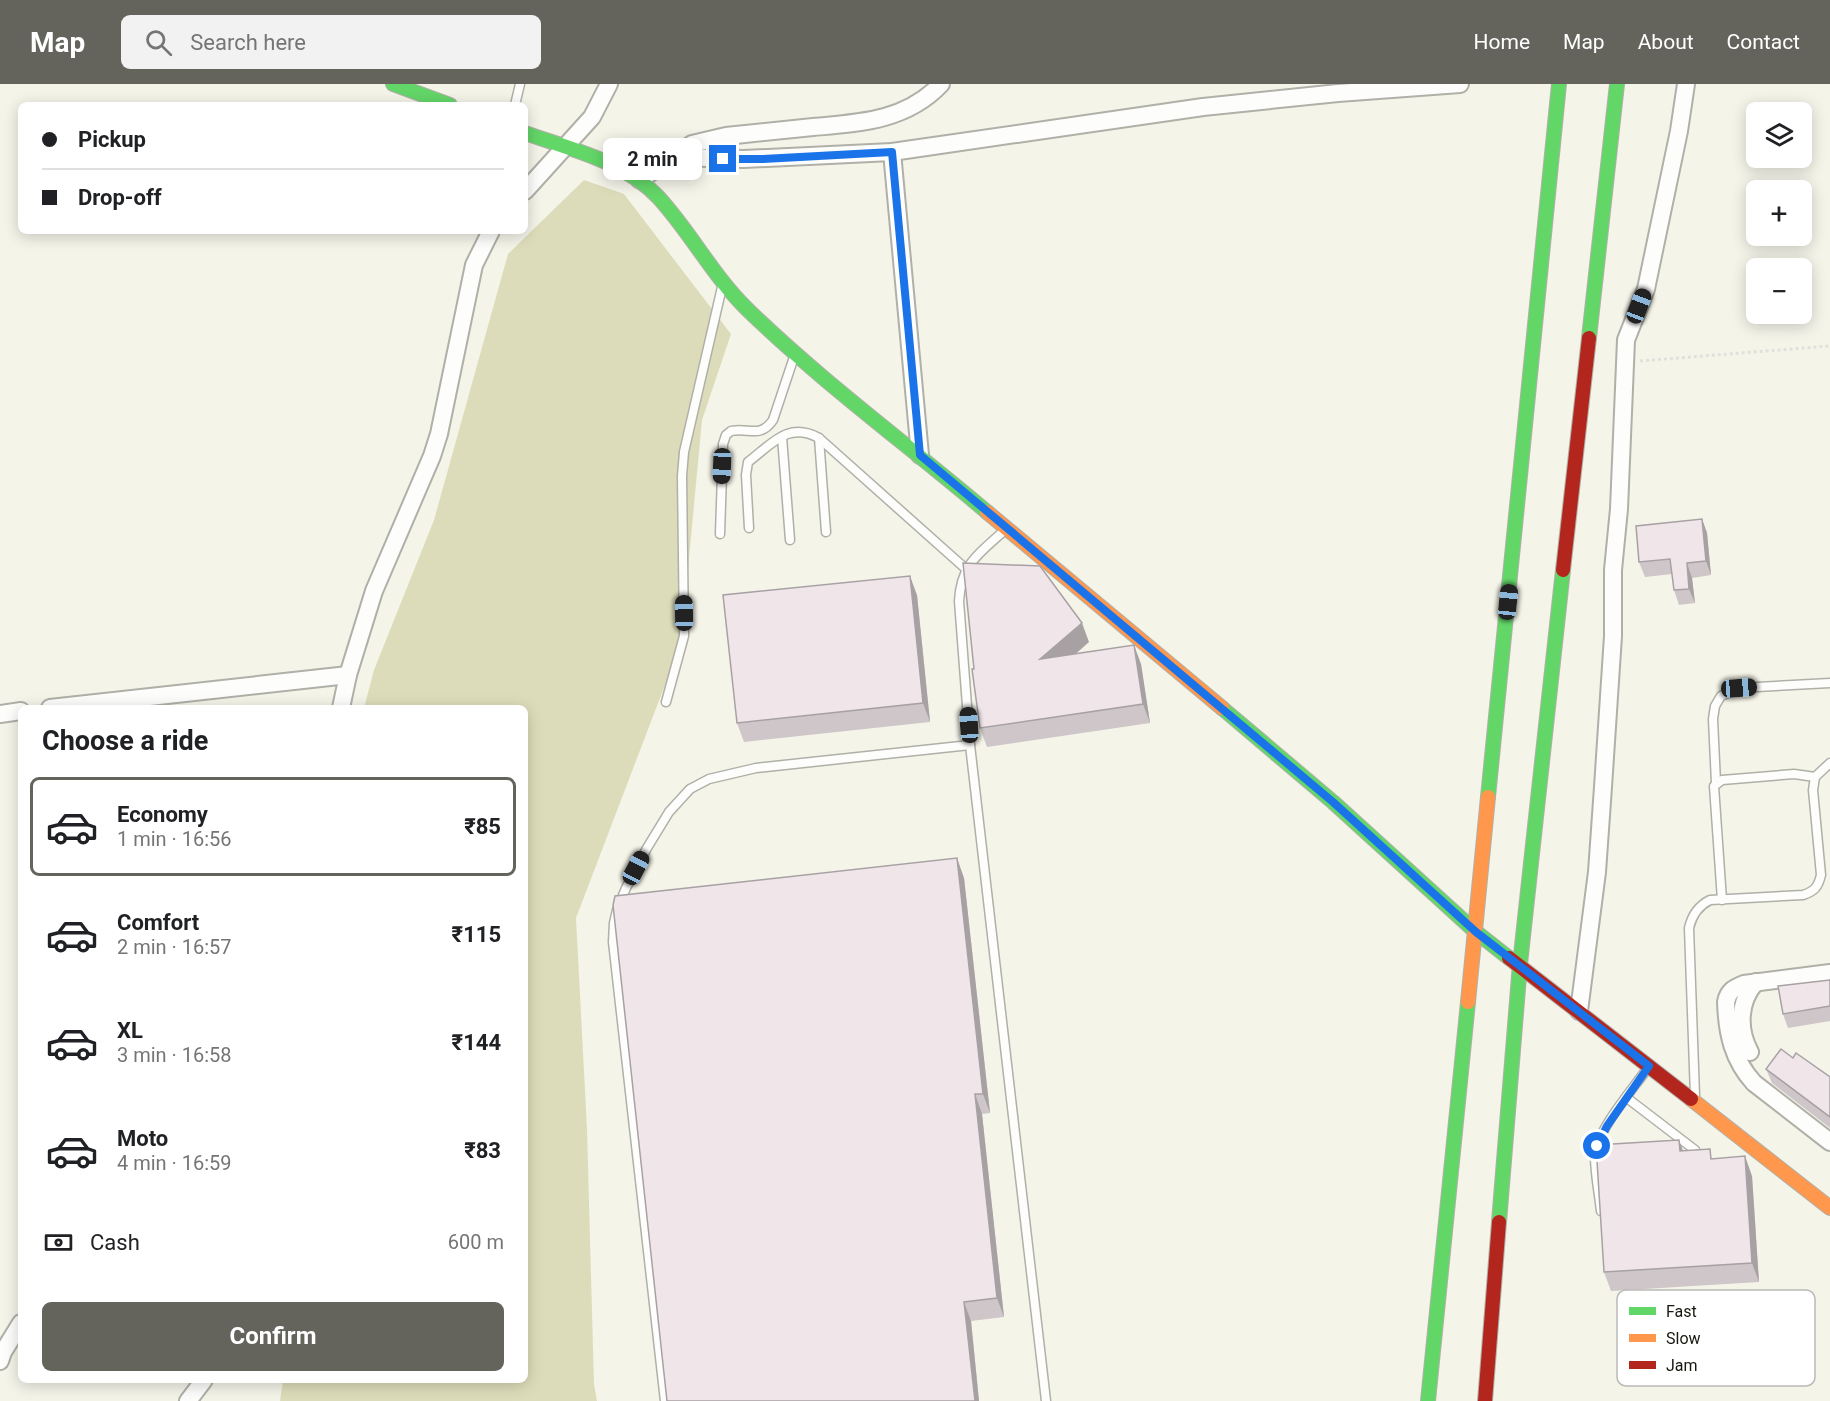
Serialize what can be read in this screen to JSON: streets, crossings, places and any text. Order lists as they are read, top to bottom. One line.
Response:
{"legend":["Fast","Slow","Jam"],"page":{"header":"Map","search":"Search here","nav":["Home","Map","About","Contact"],"map_buttons":["+","−"],"banner":["Pickup","Drop-off"],"bubble":"2 min","heading":"Choose a ride","list":[{"name":"Economy","note":"1 min · 16:56","value":"₹85"},{"name":"Comfort","note":"2 min · 16:57","value":"₹115"},{"name":"XL","note":"3 min · 16:58","value":"₹144"},{"name":"Moto","note":"4 min · 16:59","value":"₹83"}],"pay":["Cash","600 m"],"buttons":"Confirm"}}
